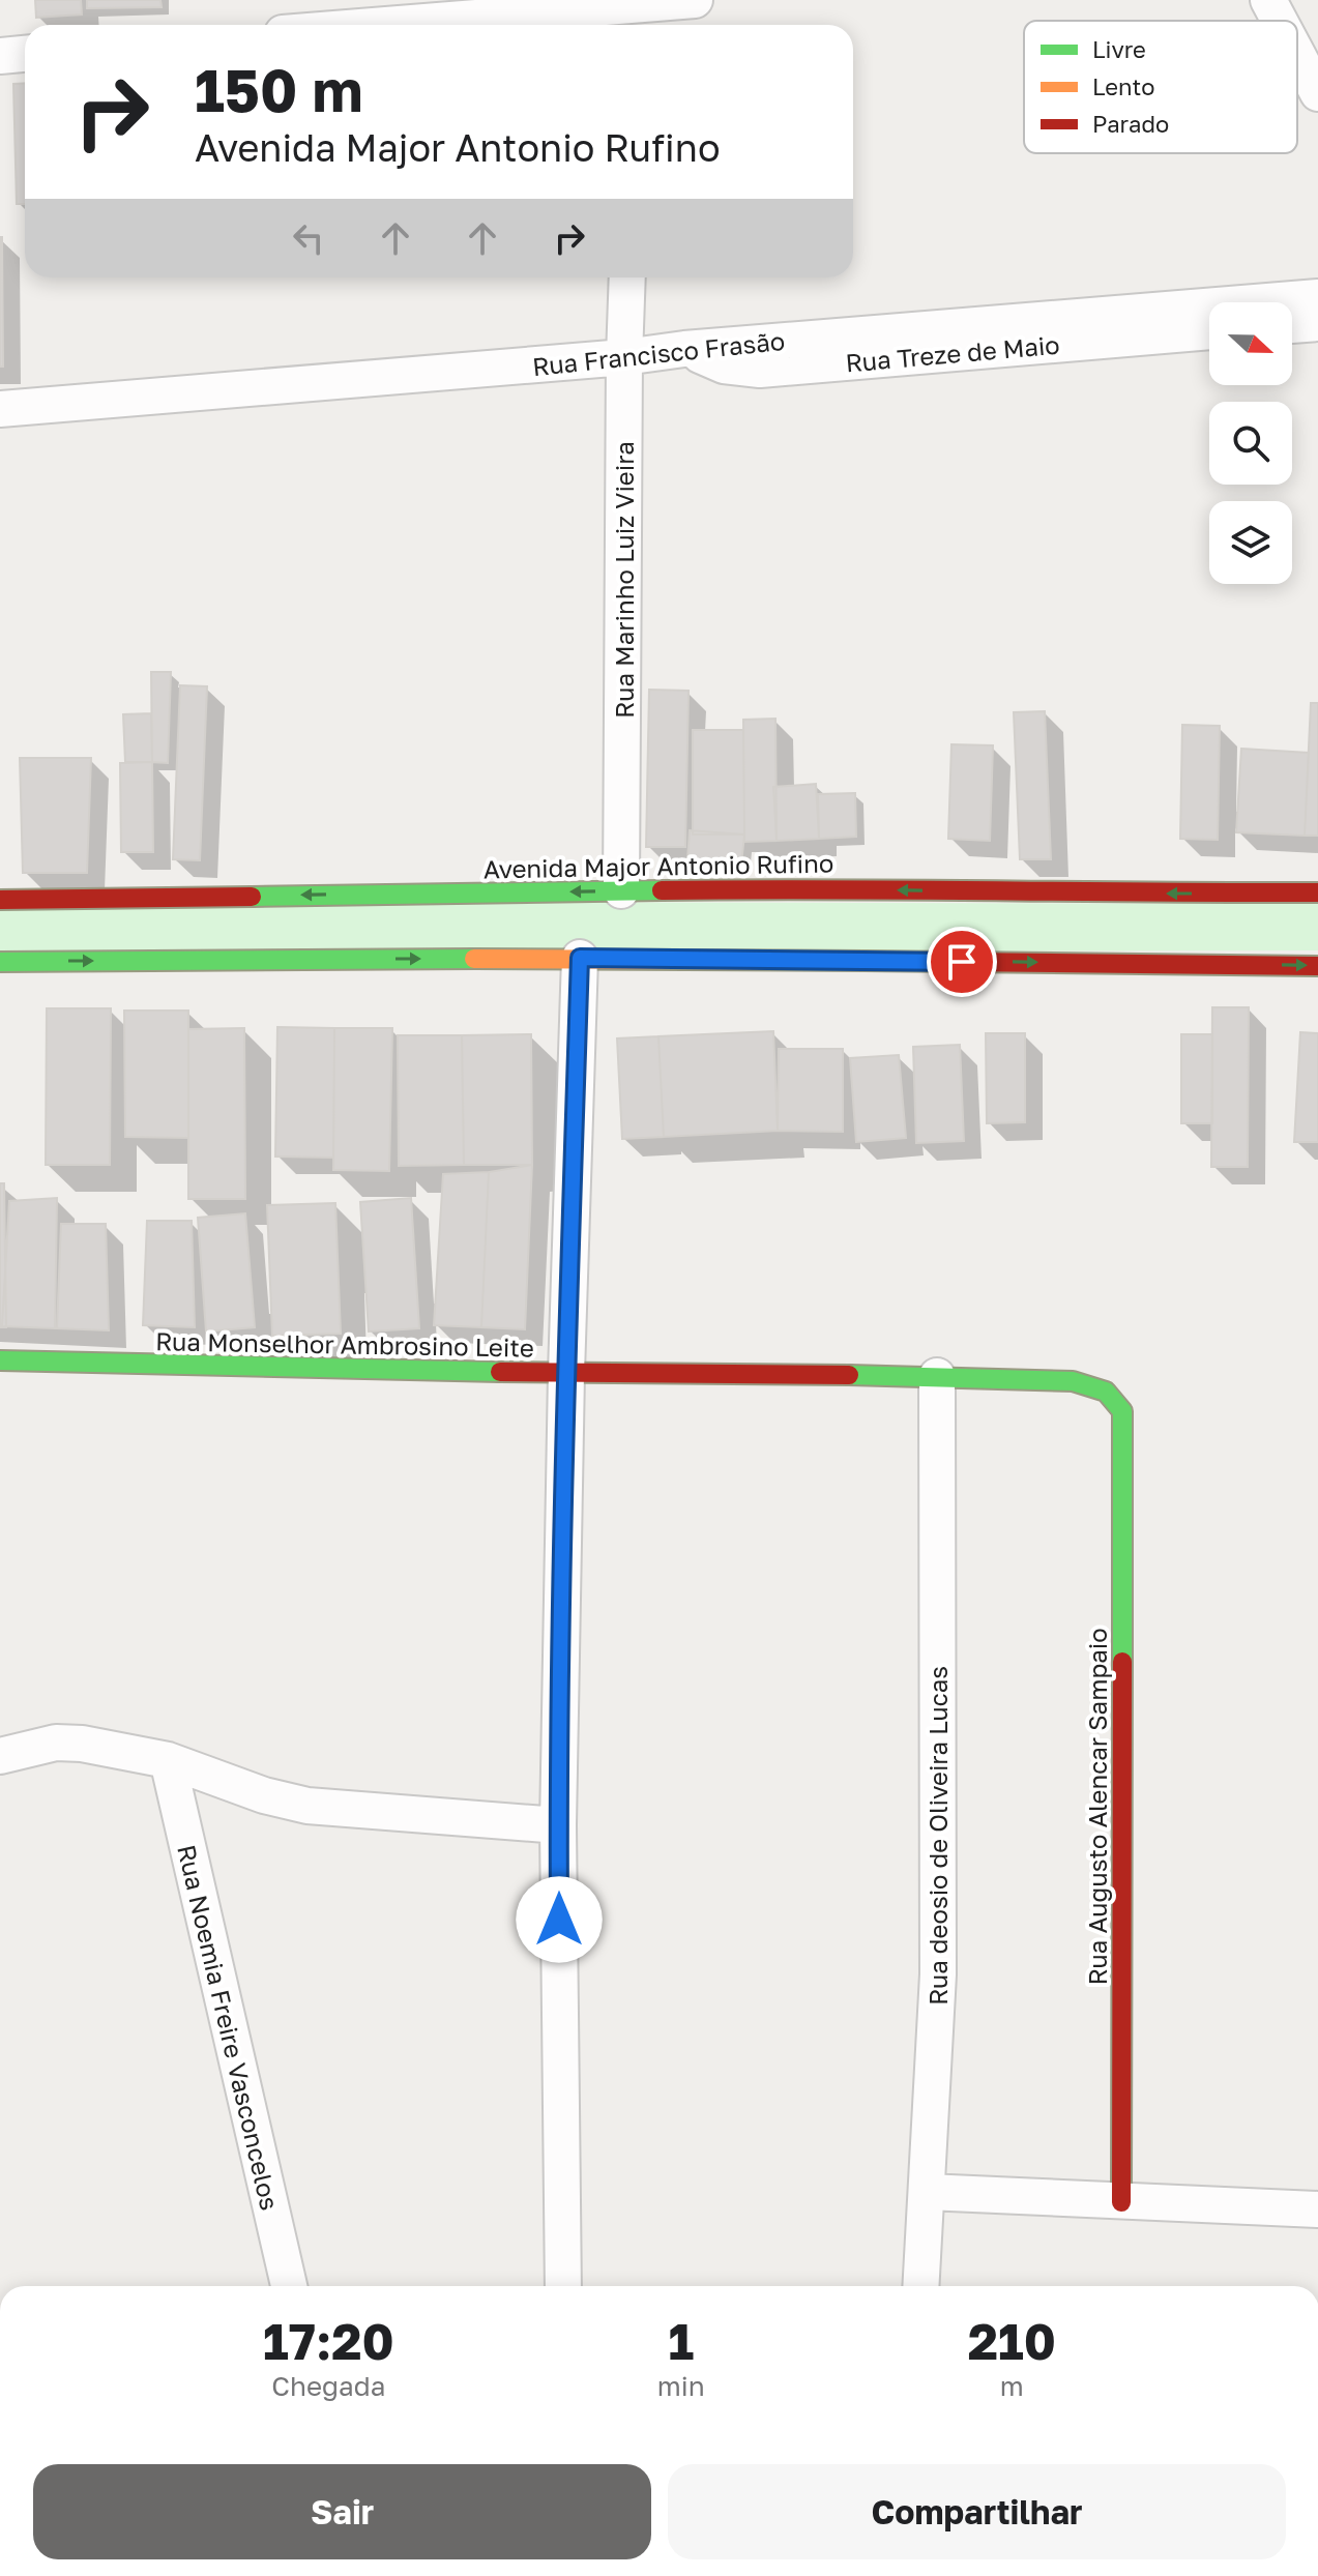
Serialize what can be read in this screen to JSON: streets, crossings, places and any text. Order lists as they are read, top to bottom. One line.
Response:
{"streets":{"main road":["Avenida Major Antonio Rufino","Rua Monselhor Ambrosino Leite","Rua Augusto Alencar Sampaio"],"street":["Rua Francisco Frasão","Rua Treze de Maio","Rua Marinho Luiz Vieira","Rua deosio de Oliveira Lucas","Rua Noemia Freire Vasconcelos"]},"crossings":[["Rua Francisco Frasão","Rua Treze de Maio"],["Rua Francisco Frasão","Rua Marinho Luiz Vieira"],["Rua Marinho Luiz Vieira","Avenida Major Antonio Rufino"],["Rua Monselhor Ambrosino Leite","Rua Augusto Alencar Sampaio"],["Rua Monselhor Ambrosino Leite","Rua deosio de Oliveira Lucas"]],"legend":["Livre","Lento","Parado"],"north":"right","page":{"turn":["150 m","Avenida Major Antonio Rufino"],"eta":["17:20","Chegada","1","min","210","m"],"buttons":["Sair","Compartilhar"]}}
